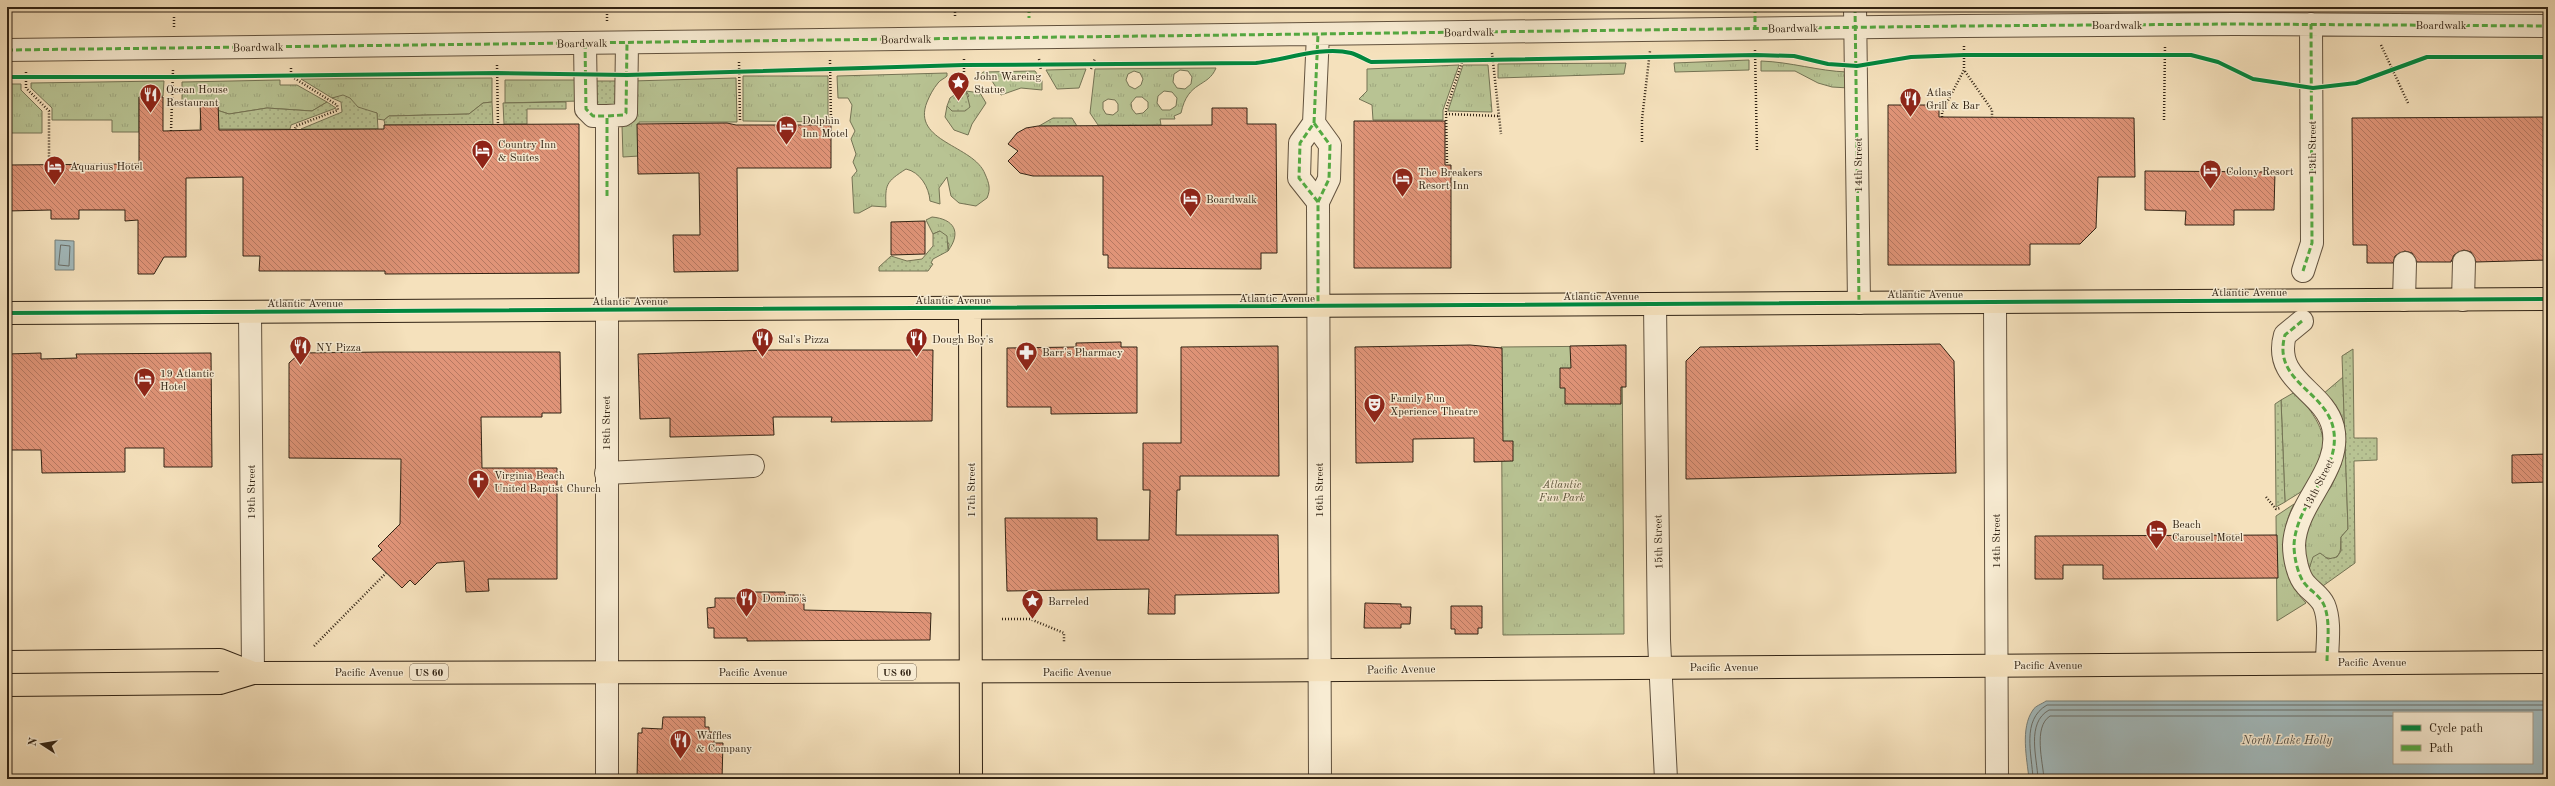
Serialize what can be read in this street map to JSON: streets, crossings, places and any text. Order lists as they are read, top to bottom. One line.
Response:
{"streets":{"main road":["Atlantic Avenue","17th Street","Pacific Avenue","US 60"],"street":["Boardwalk","13th Street","14th Street","18th Street","16th Street","19th Street","15th Street"]},"crossings":[["Boardwalk","13th Street"],["Boardwalk","14th Street"],["13th Street","Pacific Avenue"],["14th Street","Atlantic Avenue"],["14th Street","Pacific Avenue"],["Atlantic Avenue","18th Street"],["Atlantic Avenue","17th Street"],["Atlantic Avenue","16th Street"],["Atlantic Avenue","19th Street"],["Atlantic Avenue","15th Street"],["18th Street","Pacific Avenue"],["17th Street","Pacific Avenue"],["16th Street","Pacific Avenue"],["19th Street","Pacific Avenue"],["15th Street","Pacific Avenue"]],"water":["North Lake Holly"],"parks":["Atlantic Fun Park"],"places":{"place":["John Wareing Statue","Barreled"],"restaurant":["Ocean House Restaurant","Atlas Grill & Bar","Sal's Pizza","Dough Boy's","NY Pizza","Domino's","Waffles & Company"],"hotel":["Dolphin Inn Motel","Country Inn & Suites","Aquarius Hotel","Colony Resort","The Breakers Resort Inn","Boardwalk","19 Atlantic Hotel","Beach Carousel Motel"],"pharmacy":["Barr's Pharmacy"],"theatre":["Family Fun Xperience Theatre"],"church":["Virginia Beach United Baptist Church"]},"legend":["Cycle path","Path"],"north":"left"}
